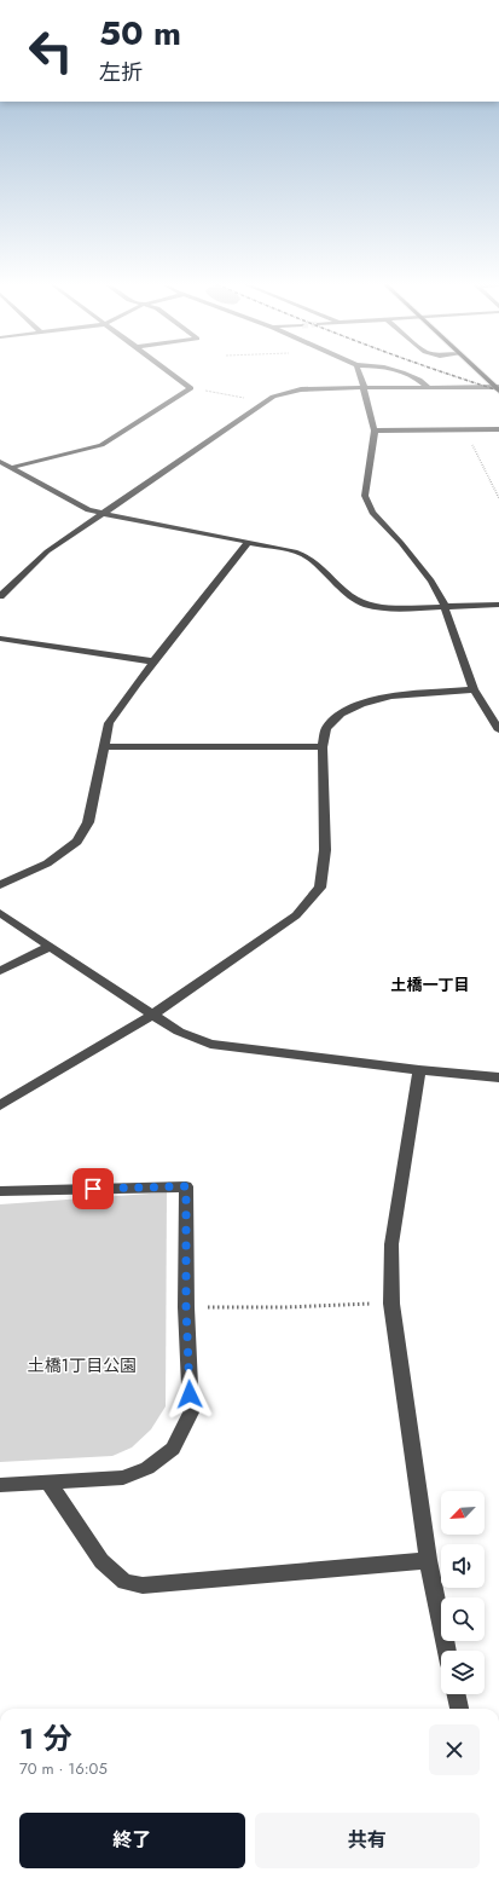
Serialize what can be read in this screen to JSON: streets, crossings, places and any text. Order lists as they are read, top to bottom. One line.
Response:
{"districts":["土橋一丁目"],"parks":["土橋1丁目公園"],"north":"bottom left","page":{"turn":["50 m","左折"],"heading":["1 分","70 m · 16:05"],"buttons":["終了","共有"]}}
